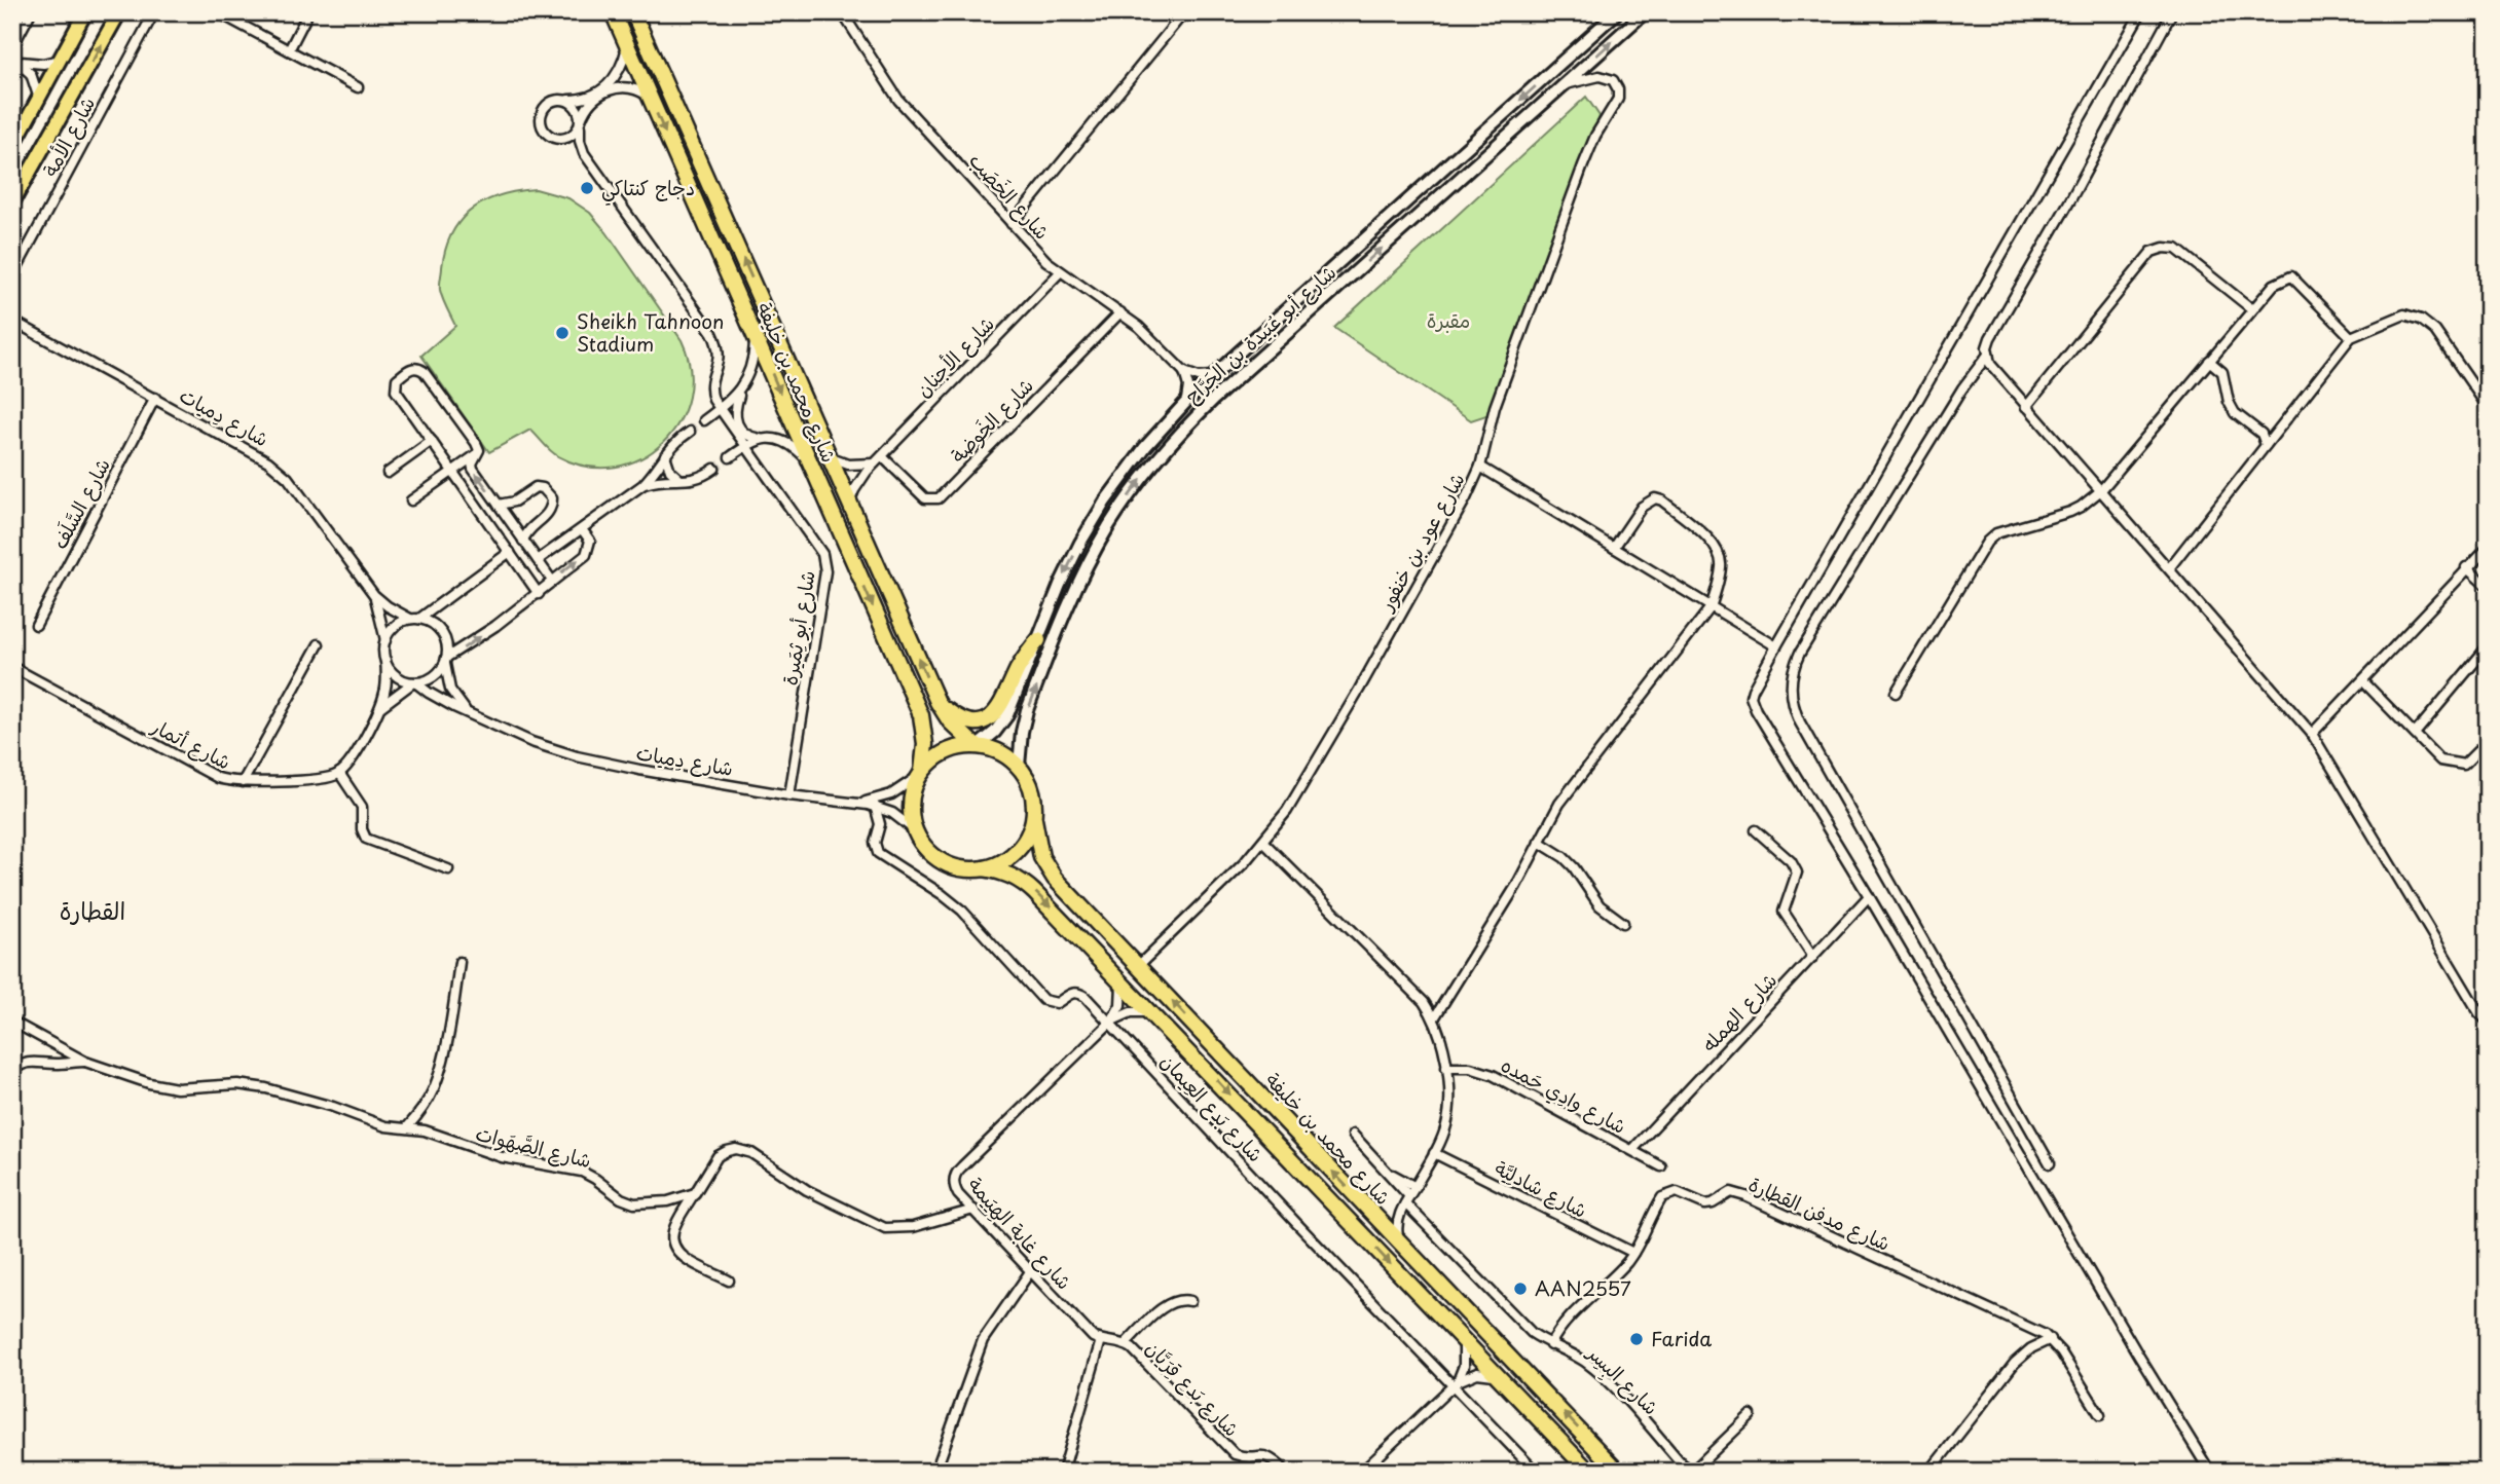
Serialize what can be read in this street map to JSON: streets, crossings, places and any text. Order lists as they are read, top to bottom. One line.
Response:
{"streets":{"highway":["شارع محمد بن خليفة"],"main road":["شارع أبو عُبَيدة بن الجَرَّاح"],"street":["شارع الأمة","شارع الخَصَب","شارع الأجنان","شارع دِميات","شارع الخَوضة","شارع السَّلَف","شارع عود بن خنفور","شارع أبو ثِمَيرة","شارع أتمار","شارع الهمله","شارع وادِي حَمده","شارع بَدع العِيمان","شارع الصَّهَوات","شارع شادلِيَّة","شارع مدفن القطارة","شارع غابة الهِيَيمة","شارع البِسِر","شارع بَدع قِرَيَّان"]},"crossings":[["شارع الخَصَب","شارع الأجنان"],["شارع الخَصَب","شارع الخَوضة"],["شارع أبو عُبَيدة بن الجَرَّاح","شارع محمد بن خليفة"],["شارع أبو عُبَيدة بن الجَرَّاح","شارع دِميات"],["شارع أبو عُبَيدة بن الجَرَّاح","شارع عود بن خنفور"],["شارع الأجنان","شارع محمد بن خليفة"],["شارع الأجنان","شارع الخَوضة"],["شارع محمد بن خليفة","شارع دِميات"],["شارع محمد بن خليفة","شارع عود بن خنفور"],["شارع محمد بن خليفة","شارع غابة الهِيَيمة"],["شارع دِميات","شارع السَّلَف"],["شارع دِميات","شارع أبو ثِمَيرة"],["شارع دِميات","شارع بَدع العِيمان"],["شارع الهمله","شارع وادِي حَمده"],["شارع بَدع العِيمان","شارع غابة الهِيَيمة"],["شارع شادلِيَّة","شارع مدفن القطارة"],["شارع مدفن القطارة","شارع البِسِر"],["شارع غابة الهِيَيمة","شارع بَدع قِرَيَّان"]],"districts":["القطارة"],"parks":["مقبرة"],"places":["دجاج كنتاكي","Sheikh Tahnoon Stadium","AAN2557","Farida"]}
